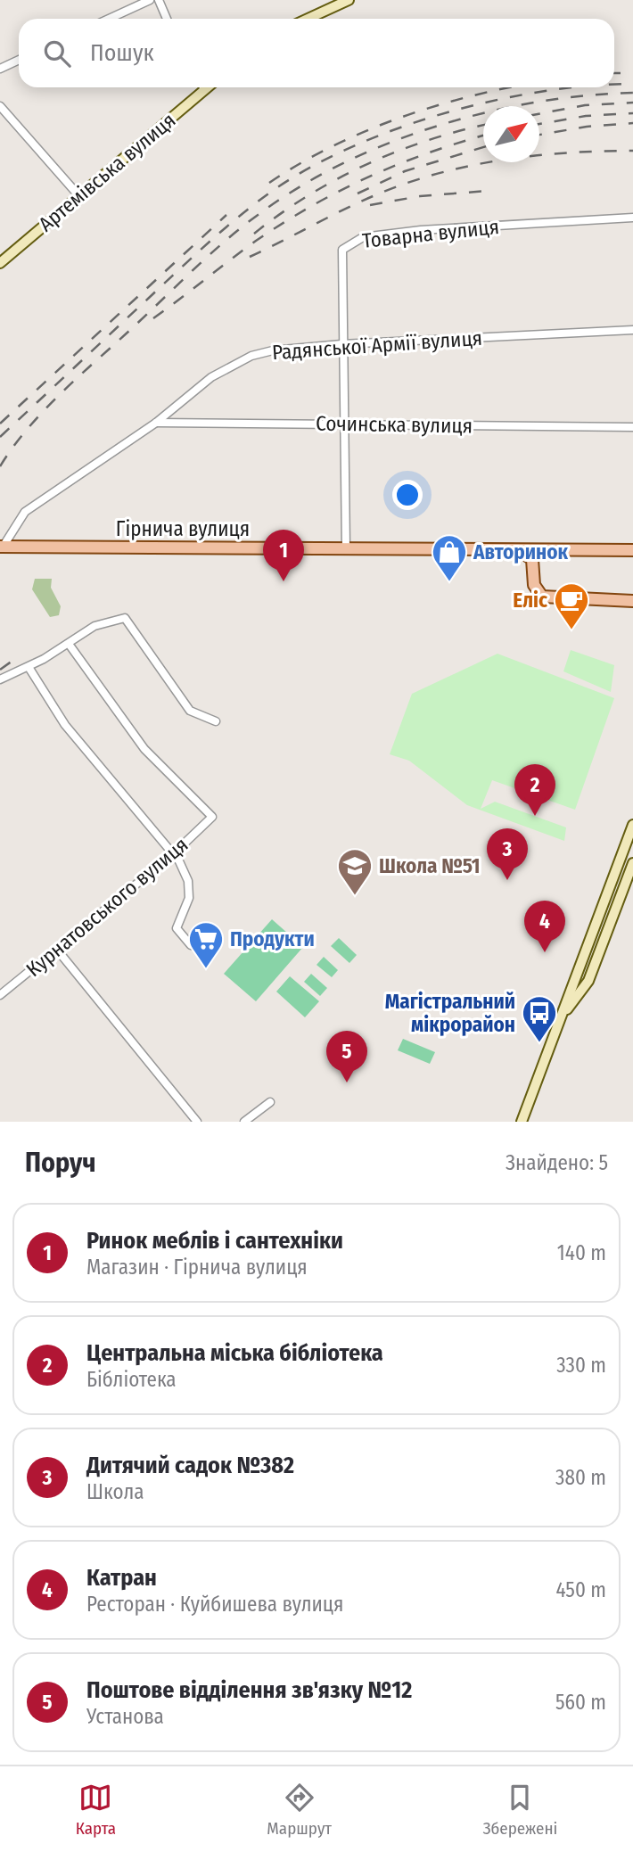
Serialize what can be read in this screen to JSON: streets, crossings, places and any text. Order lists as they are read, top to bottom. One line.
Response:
{"streets":{"main road":["Артемівська вулиця","Гірнича вулиця"],"street":["Товарна вулиця","Радянської Армії вулиця","Сочинська вулиця","Курнатовського вулиця"]},"crossings":[["Товарна вулиця","Радянської Армії вулиця"],["Товарна вулиця","Сочинська вулиця"],["Товарна вулиця","Гірнича вулиця"],["Радянської Армії вулиця","Сочинська вулиця"],["Радянської Армії вулиця","Гірнича вулиця"]],"places":{"shop":["Авторинок"],"cafe":["Еліс"],"school or university":["Школа №51"],"supermarket":["Продукти"],"bus stop":["Магістральний мікрорайон"]},"north":"top right","page":{"search":"Пошук","pins":["1","2","3","4","5"],"heading":["Поруч","Знайдено: 5"],"list":[{"mark":"1","name":"Ринок меблів і сантехніки","note":"Магазин · Гірнича вулиця","value":"140 m"},{"mark":"2","name":"Центральна міська бібліотека","note":"Бібліотека","value":"330 m"},{"mark":"3","name":"Дитячий садок №382","note":"Школа","value":"380 m"},{"mark":"4","name":"Катран","note":"Ресторан · Куйбишева вулиця","value":"450 m"},{"mark":"5","name":"Поштове відділення зв'язку №12","note":"Установа","value":"560 m"}],"nav":["Карта","Маршрут","Збережені"]}}
